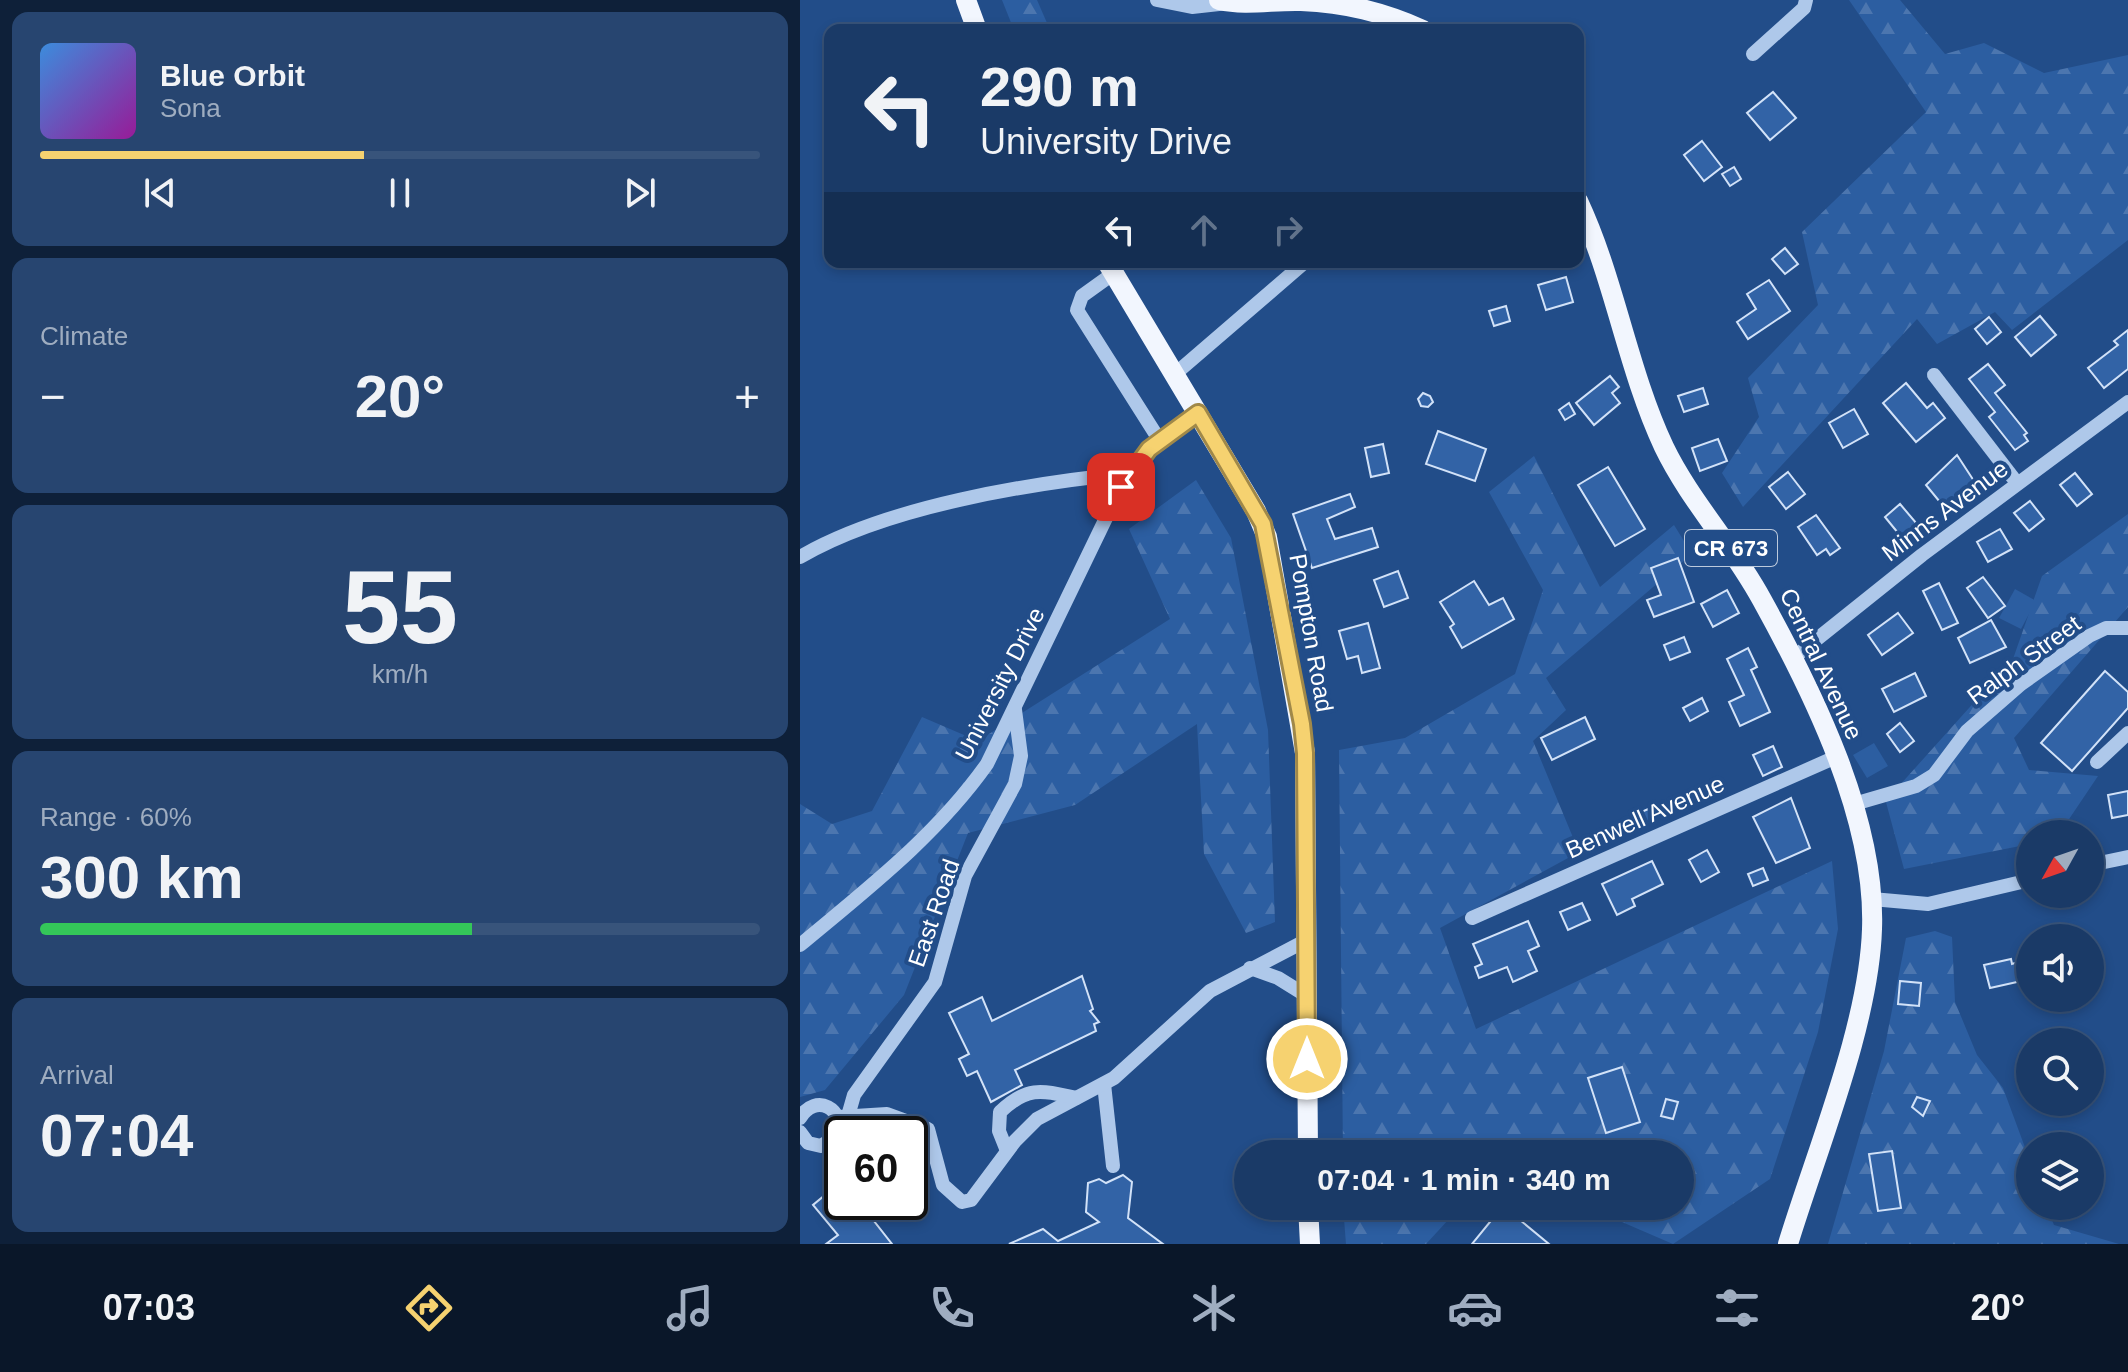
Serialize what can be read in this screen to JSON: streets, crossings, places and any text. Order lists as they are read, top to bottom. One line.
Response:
{"streets":{"main road":["CR 673","Pompton Road","Central Avenue"],"street":["Minns Avenue","Ralph Street","University Drive","Benwell Avenue","East Road"]},"crossings":[["Minns Avenue","Central Avenue"],["CR 673","Central Avenue"],["Pompton Road","University Drive"],["Ralph Street","Central Avenue"],["Central Avenue","Benwell Avenue"],["University Drive","East Road"]],"north":"bottom left","page":{"turn":["290 m","University Drive"],"song":["Blue Orbit","Sona"],"tile":["Climate",["55","km/h"],["Range · 60%","300 km"],["Arrival","07:04"]],"heat":["−","20°","+"],"limit":"60","trip":"07:04 · 1 min · 340 m","tabs":["07:03","20°"]}}
